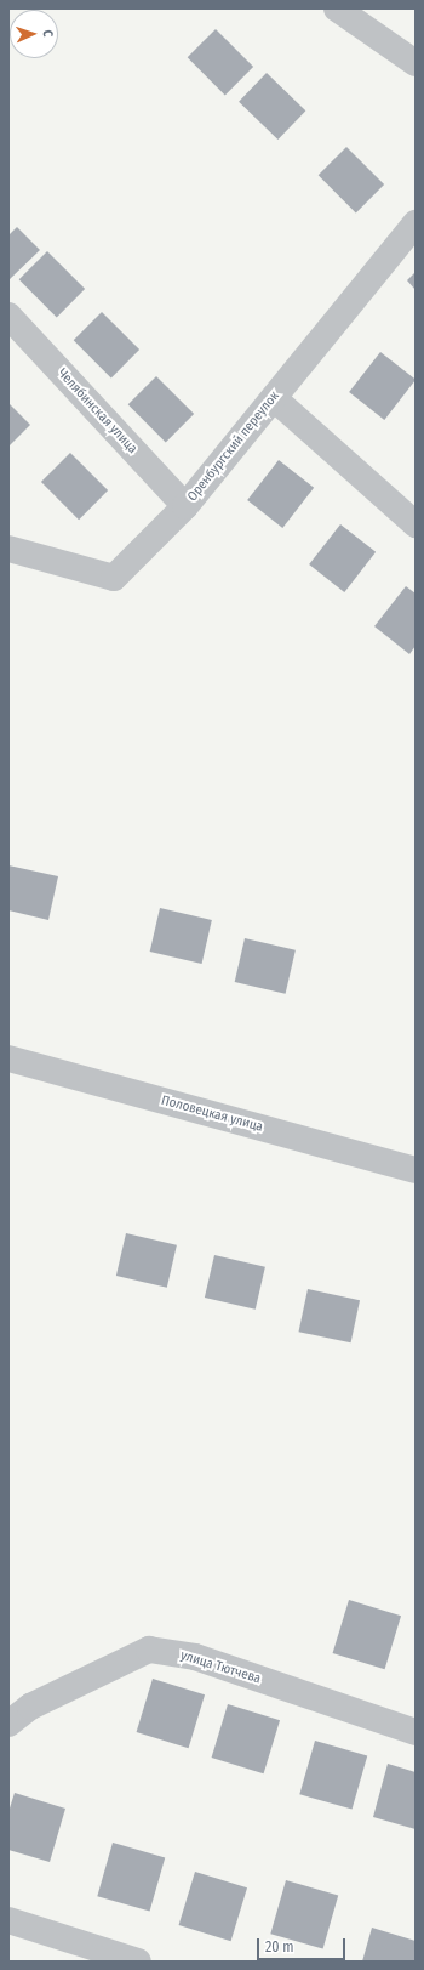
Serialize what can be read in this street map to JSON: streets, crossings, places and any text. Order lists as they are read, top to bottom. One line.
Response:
{"streets":{"street":["Челябинская улица","Оренбургский переулок","Половецкая улица","улица Тютчева"]},"crossings":[["Челябинская улица","Оренбургский переулок"]],"scale_bar":"20 m","north":"right"}
